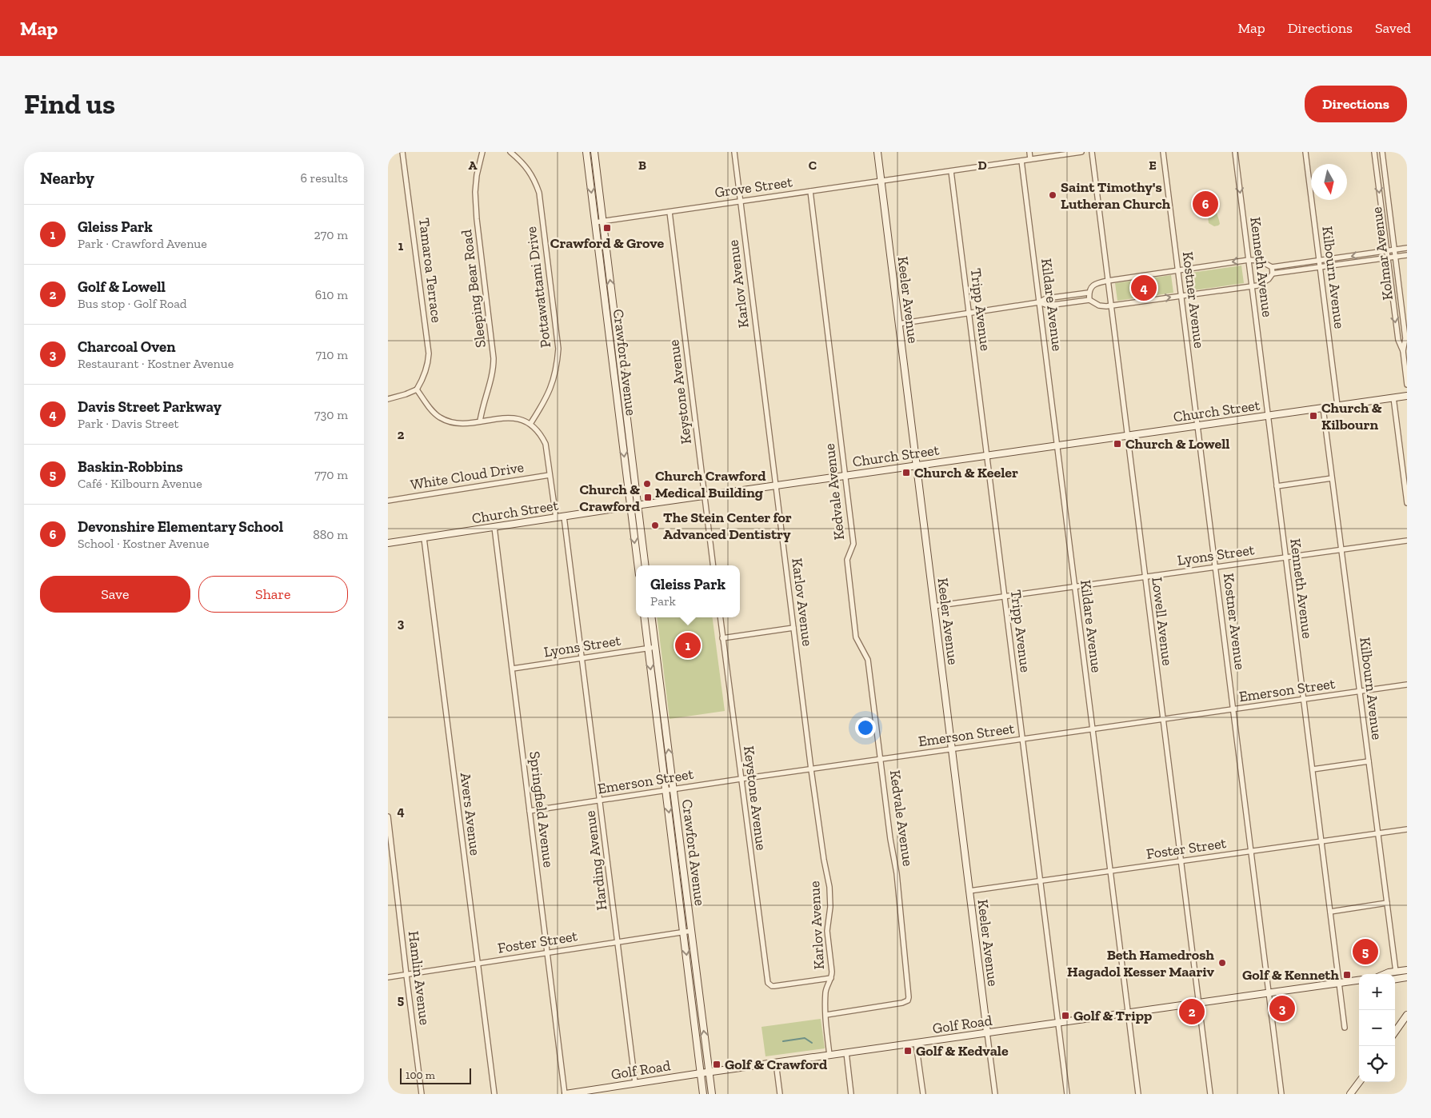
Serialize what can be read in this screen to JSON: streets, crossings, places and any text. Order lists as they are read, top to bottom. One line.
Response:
{"streets":{"main road":["Keeler Avenue","Crawford Avenue","Church Street","Golf Road"],"street":["Grove Street","Kolmar Avenue","Kenneth Avenue","Tamaroa Terrace","Kilbourn Avenue","Karlov Avenue","Pottawattami Drive","Sleeping Bear Road","Kostner Avenue","Kildare Avenue","Tripp Avenue","Keystone Avenue","White Cloud Drive","Kedvale Avenue","Lyons Street","Lowell Avenue","Emerson Street","Springfield Avenue","Avers Avenue","Foster Street","Harding Avenue","Hamlin Avenue"]},"crossings":[["Grove Street","Karlov Avenue"],["Grove Street","Keeler Avenue"],["Grove Street","Kildare Avenue"],["Grove Street","Tripp Avenue"],["Grove Street","Crawford Avenue"],["Grove Street","Keystone Avenue"],["Grove Street","Kedvale Avenue"],["Kenneth Avenue","Church Street"],["Kenneth Avenue","Lyons Street"],["Kenneth Avenue","Emerson Street"],["Kenneth Avenue","Foster Street"],["Kenneth Avenue","Golf Road"],["Kilbourn Avenue","Church Street"],["Kilbourn Avenue","Lyons Street"],["Kilbourn Avenue","Emerson Street"],["Kilbourn Avenue","Foster Street"],["Karlov Avenue","Keystone Avenue"],["Karlov Avenue","Church Street"],["Karlov Avenue","Kedvale Avenue"],["Karlov Avenue","Emerson Street"],["Karlov Avenue","Golf Road"],["Keeler Avenue","Church Street"],["Keeler Avenue","Lyons Street"],["Keeler Avenue","Emerson Street"],["Keeler Avenue","Foster Street"],["Keeler Avenue","Golf Road"],["Kostner Avenue","Church Street"],["Kostner Avenue","Lyons Street"],["Kostner Avenue","Emerson Street"],["Kostner Avenue","Foster Street"],["Kostner Avenue","Golf Road"],["Kildare Avenue","Church Street"],["Kildare Avenue","Lyons Street"],["Kildare Avenue","Emerson Street"],["Kildare Avenue","Foster Street"],["Kildare Avenue","Golf Road"],["Tripp Avenue","Church Street"],["Tripp Avenue","Lyons Street"],["Tripp Avenue","Emerson Street"],["Tripp Avenue","Foster Street"],["Tripp Avenue","Golf Road"],["Crawford Avenue","Church Street"],["Crawford Avenue","Lyons Street"],["Crawford Avenue","Emerson Street"],["Crawford Avenue","Foster Street"],["Crawford Avenue","Golf Road"],["Keystone Avenue","Church Street"],["Keystone Avenue","Emerson Street"],["Church Street","Kedvale Avenue"],["Church Street","Lowell Avenue"],["Church Street","Springfield Avenue"],["Church Street","Avers Avenue"],["Church Street","Harding Avenue"],["Kedvale Avenue","Emerson Street"],["Lyons Street","Lowell Avenue"],["Lyons Street","Springfield Avenue"],["Lyons Street","Harding Avenue"],["Lowell Avenue","Emerson Street"],["Lowell Avenue","Foster Street"],["Lowell Avenue","Golf Road"],["Emerson Street","Springfield Avenue"],["Emerson Street","Harding Avenue"],["Springfield Avenue","Foster Street"],["Springfield Avenue","Golf Road"],["Avers Avenue","Foster Street"],["Foster Street","Harding Avenue"],["Foster Street","Hamlin Avenue"],["Harding Avenue","Golf Road"]],"places":{"other":["Saint Timothy's Lutheran Church","Church Crawford Medical Building","The Stein Center for Advanced Dentistry","Beth Hamedrosh Hagadol Kesser Maariv"],"transit":["Crawford & Grove","Church & Kilbourn","Church & Lowell","Church & Keeler","Church & Crawford","Golf & Kenneth","Golf & Tripp","Golf & Kedvale","Golf & Crawford"]},"scale_bar":"100 m","north":"bottom","page":{"header":"Map","nav":["Map","Directions","Saved"],"buttons":["Directions",["Save","Share"]],"title":"Find us","heading":["Nearby","6 results"],"pins":["6","4","1","5","3","2"],"list":[{"mark":"1","name":"Gleiss Park","note":"Park · Crawford Avenue","value":"270 m"},{"mark":"2","name":"Golf & Lowell","note":"Bus stop · Golf Road","value":"610 m"},{"mark":"3","name":"Charcoal Oven","note":"Restaurant · Kostner Avenue","value":"710 m"},{"mark":"4","name":"Davis Street Parkway","note":"Park · Davis Street","value":"730 m"},{"mark":"5","name":"Baskin-Robbins","note":"Café · Kilbourn Avenue","value":"770 m"},{"mark":"6","name":"Devonshire Elementary School","note":"School · Kostner Avenue","value":"880 m"}],"popup":["Gleiss Park","Park"],"map_buttons":["+","−"],"scale":"100 m"},"grid":{"columns":["A","B","C","D","E"],"rows":["1","2","3","4","5"]}}
